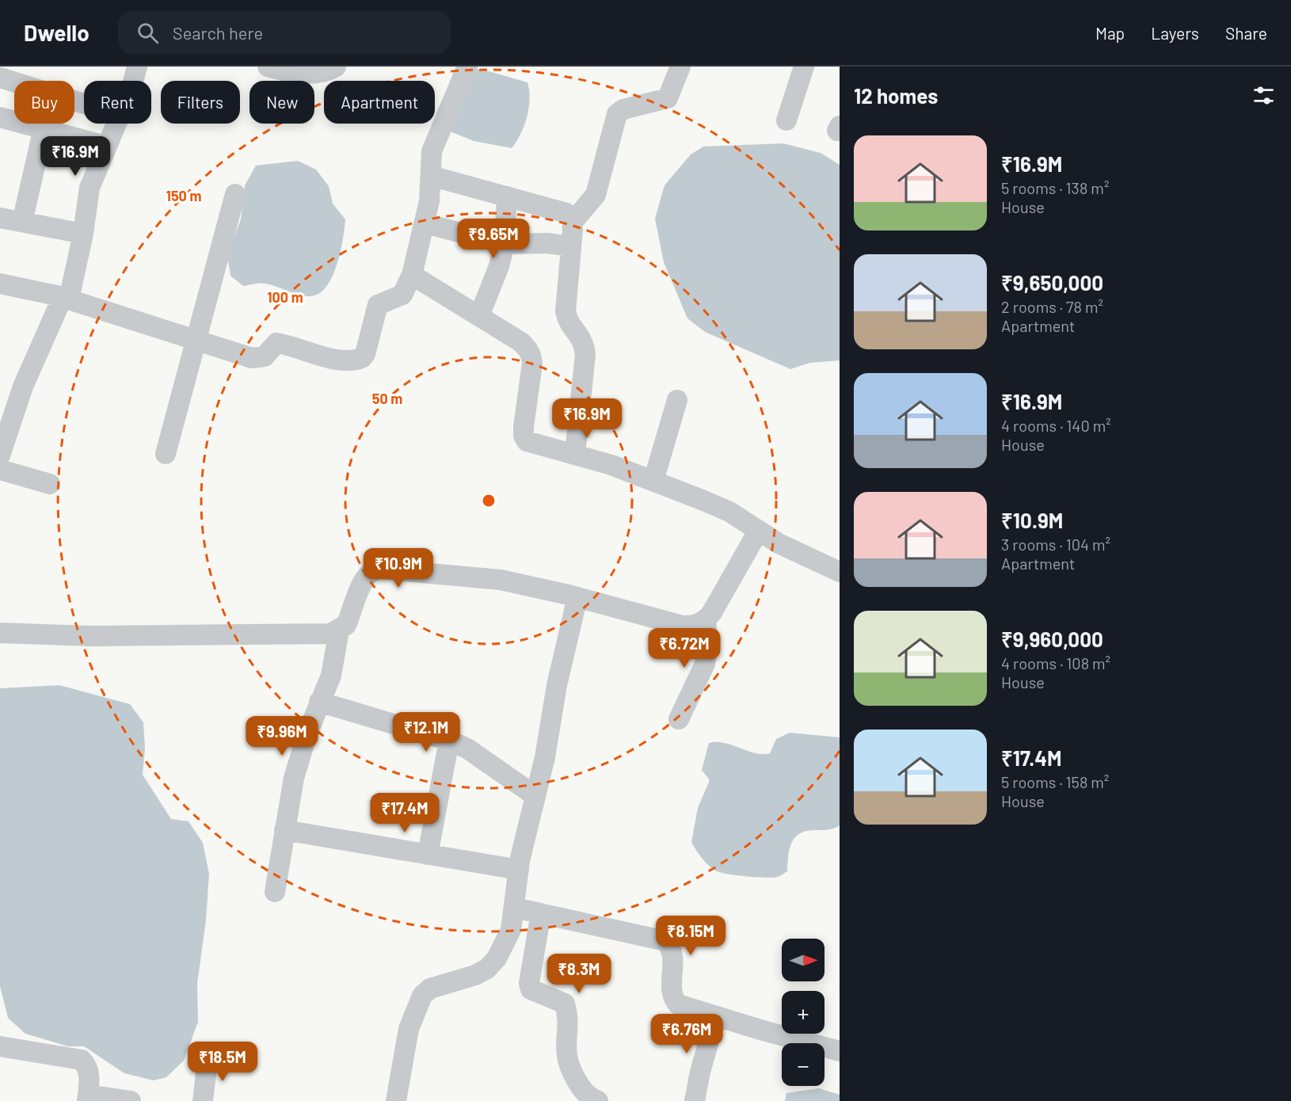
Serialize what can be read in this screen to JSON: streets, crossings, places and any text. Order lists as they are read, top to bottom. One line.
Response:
{"north":"right","page":{"header":"Dwello","search":"Search here","nav":["Map","Layers","Share"],"heading":"12 homes","chip":["Buy","Rent","Filters","New","Apartment"],"list":[{"name":"₹16.9M","note":"5 rooms · 138 m² · House"},{"name":"₹9,650,000","note":"2 rooms · 78 m² · Apartment"},{"name":"₹16.9M","note":"4 rooms · 140 m² · House"},{"name":"₹10.9M","note":"3 rooms · 104 m² · Apartment"},{"name":"₹9,960,000","note":"4 rooms · 108 m² · House"},{"name":"₹17.4M","note":"5 rooms · 158 m² · House"}],"price":["₹16.9M","₹9.65M","₹16.9M","₹10.9M","₹6.72M","₹12.1M","₹9.96M","₹17.4M","₹8.15M","₹8.3M","₹6.76M","₹18.5M"],"map_buttons":["+","−"]},"rings":["150 m","100 m","50 m"]}
